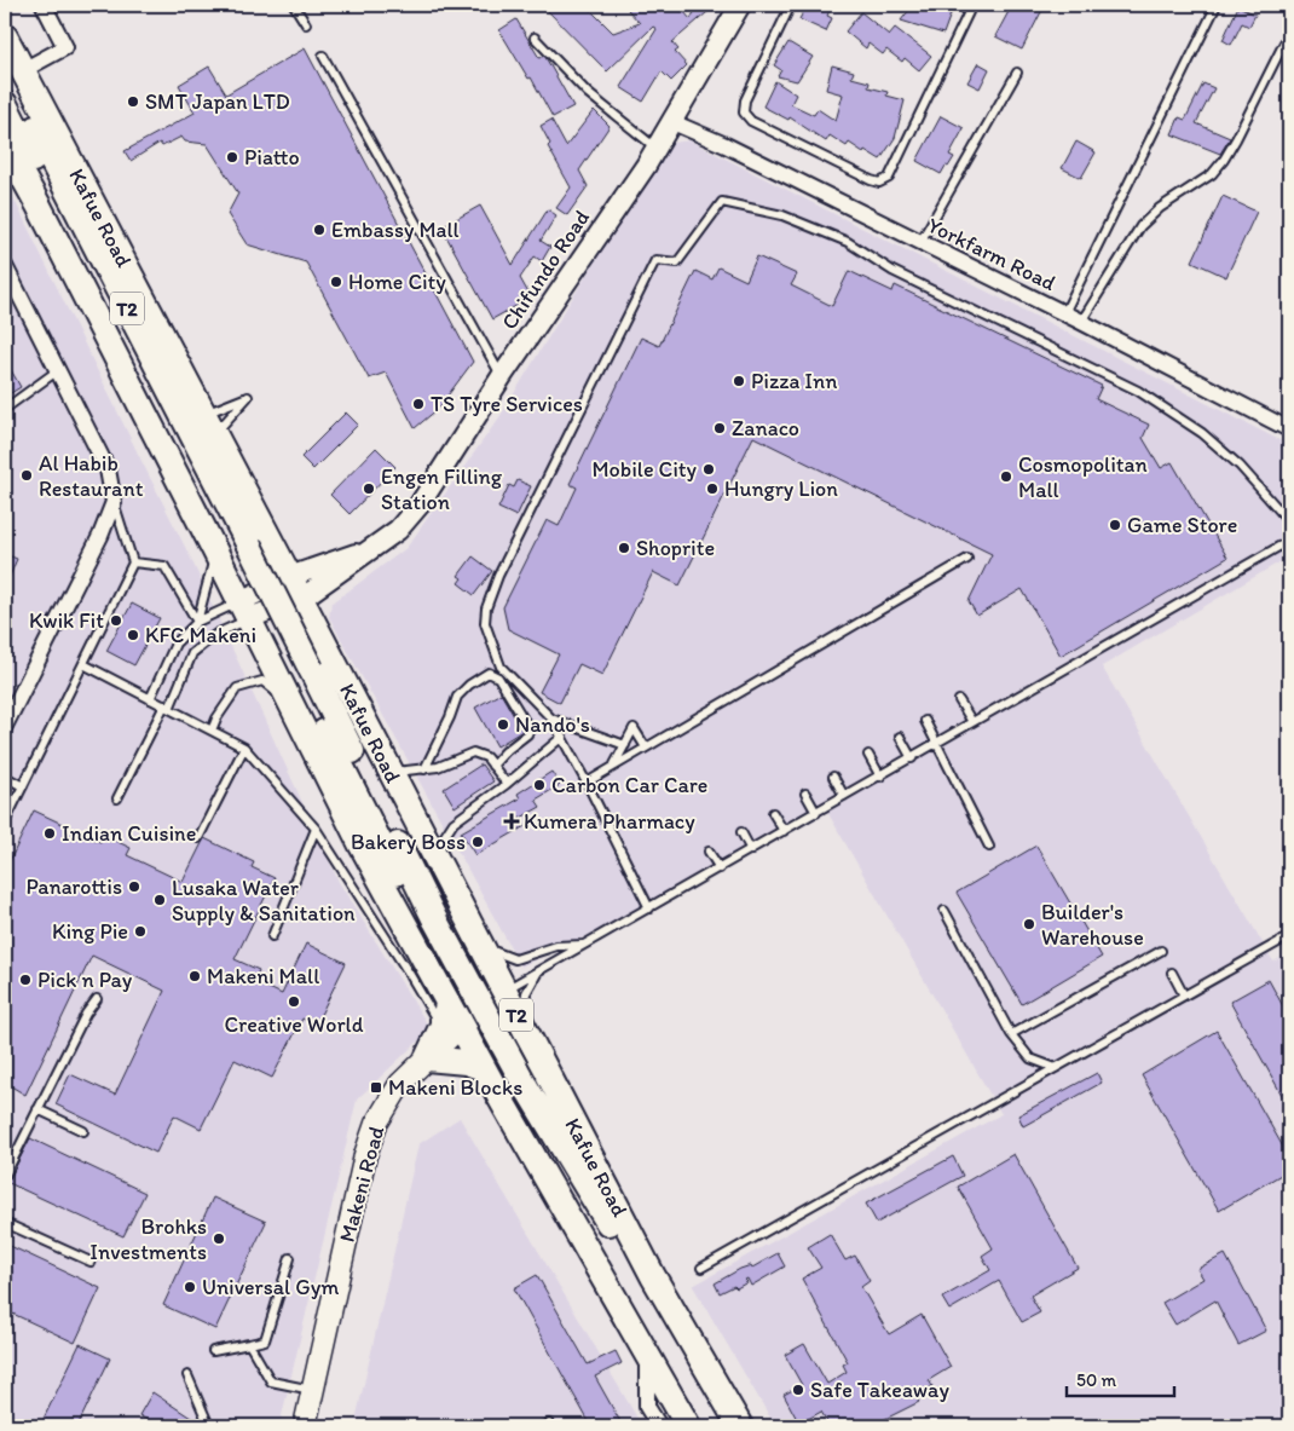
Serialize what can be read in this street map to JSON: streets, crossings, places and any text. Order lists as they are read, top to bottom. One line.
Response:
{"streets":{"main road":["Kafue Road","T2","Makeni Road"],"street":["Yorkfarm Road","Chifundo Road"]},"crossings":[["Kafue Road","Chifundo Road"],["Kafue Road","Makeni Road"],["Yorkfarm Road","Chifundo Road"]],"places":{"other":["SMT Japan LTD","Piatto","Embassy Mall","Home City","Pizza Inn","TS Tyre Services","Zanaco","Mobile City","Al Habib Restaurant","Cosmopolitan Mall","Engen Filling Station","Hungry Lion","Game Store","Shoprite","Kwik Fit","KFC Makeni","Nando's","Carbon Car Care","Indian Cuisine","Bakery Boss","Panarottis","Lusaka Water Supply & Sanitation","Builder's Warehouse","King Pie","Makeni Mall","Pick n Pay","Creative World","Brohks Investments","Universal Gym","Safe Takeaway"],"health":["Kumera Pharmacy"],"transit":["Makeni Blocks"]},"scale_bar":"50 m"}
